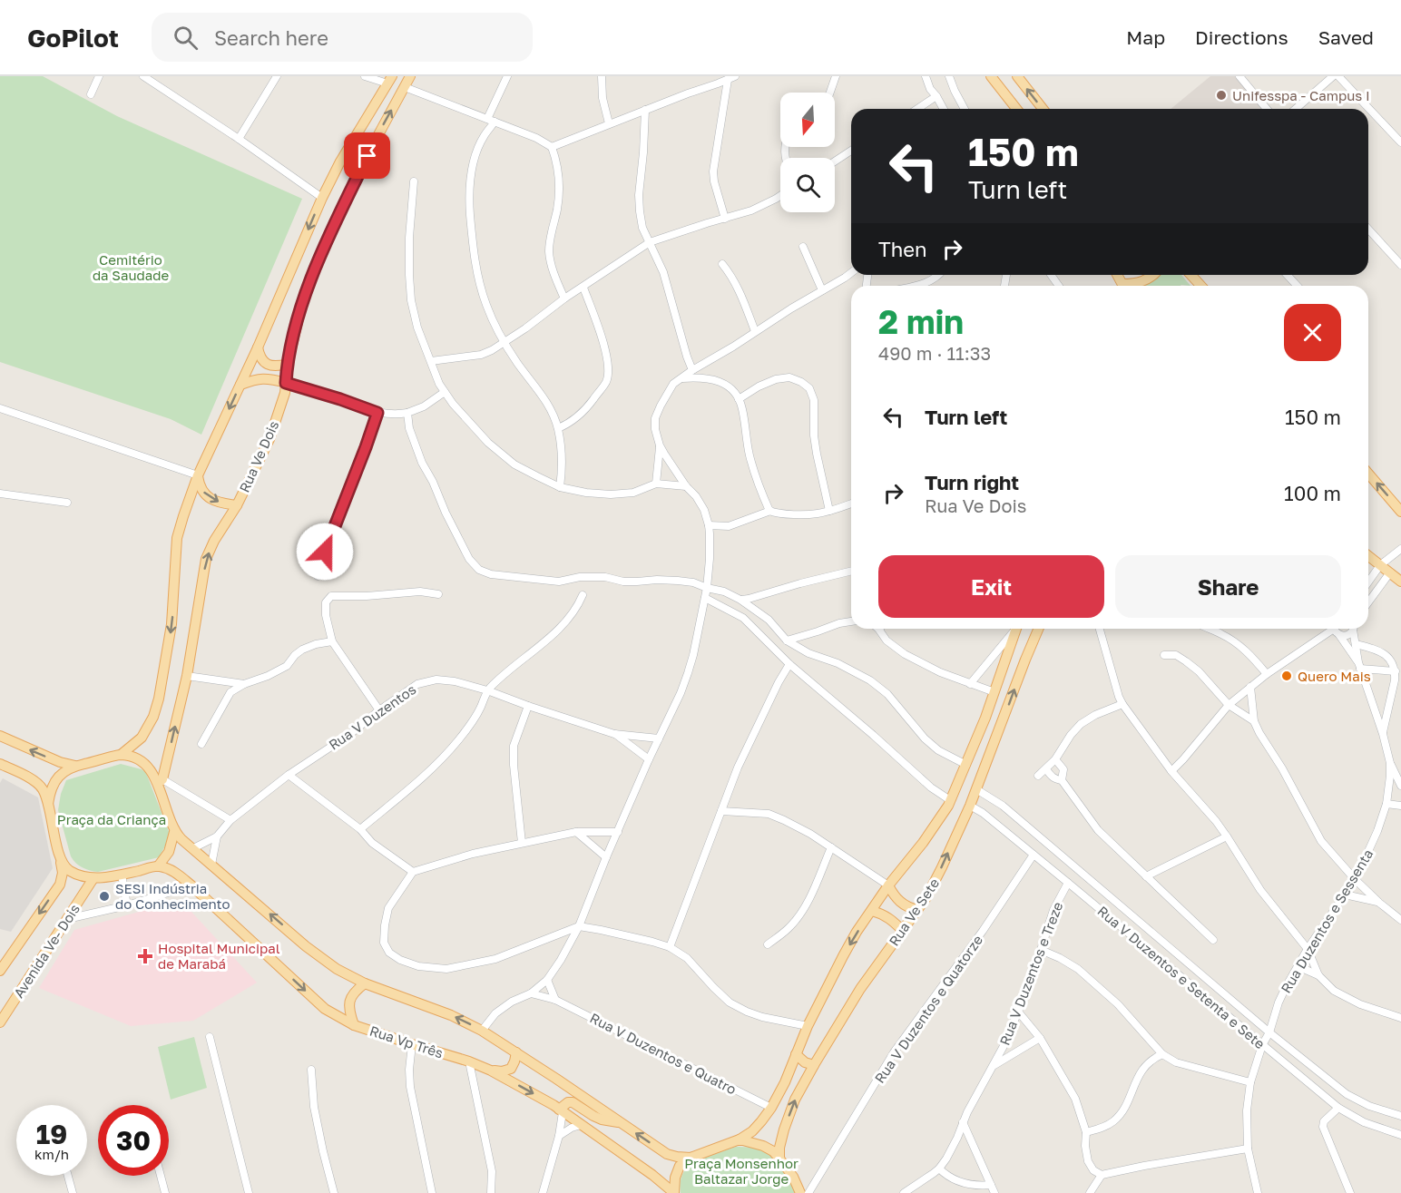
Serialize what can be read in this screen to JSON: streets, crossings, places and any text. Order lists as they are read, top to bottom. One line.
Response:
{"streets":{"main road":["Rua Ve Dois","Rua Ve Sete","Avenida Ve- Dois","Rua Vp Três"],"street":["Rua V Duzentos","Rua Duzentos e Sessenta","Rua V Duzentos e Treze","Rua V Duzentos e Setenta e Sete","Rua V Duzentos e Quatorze","Rua V Duzentos e Quatro"]},"crossings":[["Rua Ve Dois","Avenida Ve- Dois"],["Rua Ve Dois","Rua Vp Três"],["Rua Ve Sete","Rua V Duzentos e Setenta e Sete"],["Rua Duzentos e Sessenta","Rua V Duzentos e Setenta e Sete"],["Avenida Ve- Dois","Rua Vp Três"],["Rua V Duzentos e Treze","Rua V Duzentos e Setenta e Sete"],["Rua V Duzentos e Setenta e Sete","Rua V Duzentos e Quatorze"]],"parks":["Cemitério da Saudade","Praça da Criança","Praça Monsenhor Baltazar Jorge"],"places":{"other":["Unifesspa - Campus I","Quero Mais","SESI Indústria do Conhecimento"],"health":["Hospital Municipal de Marabá"]},"north":"bottom","page":{"header":"GoPilot","search":"Search here","nav":["Map","Directions","Saved"],"turn":["150 m","Turn left"],"then":"Then","heading":["2 min","490 m · 11:33"],"list":[{"name":"Turn left","value":"150 m"},{"name":"Turn right","note":"Rua Ve Dois","value":"100 m"}],"buttons":["Exit","Share"],"speed":"19 km/h","limit":"30"}}
